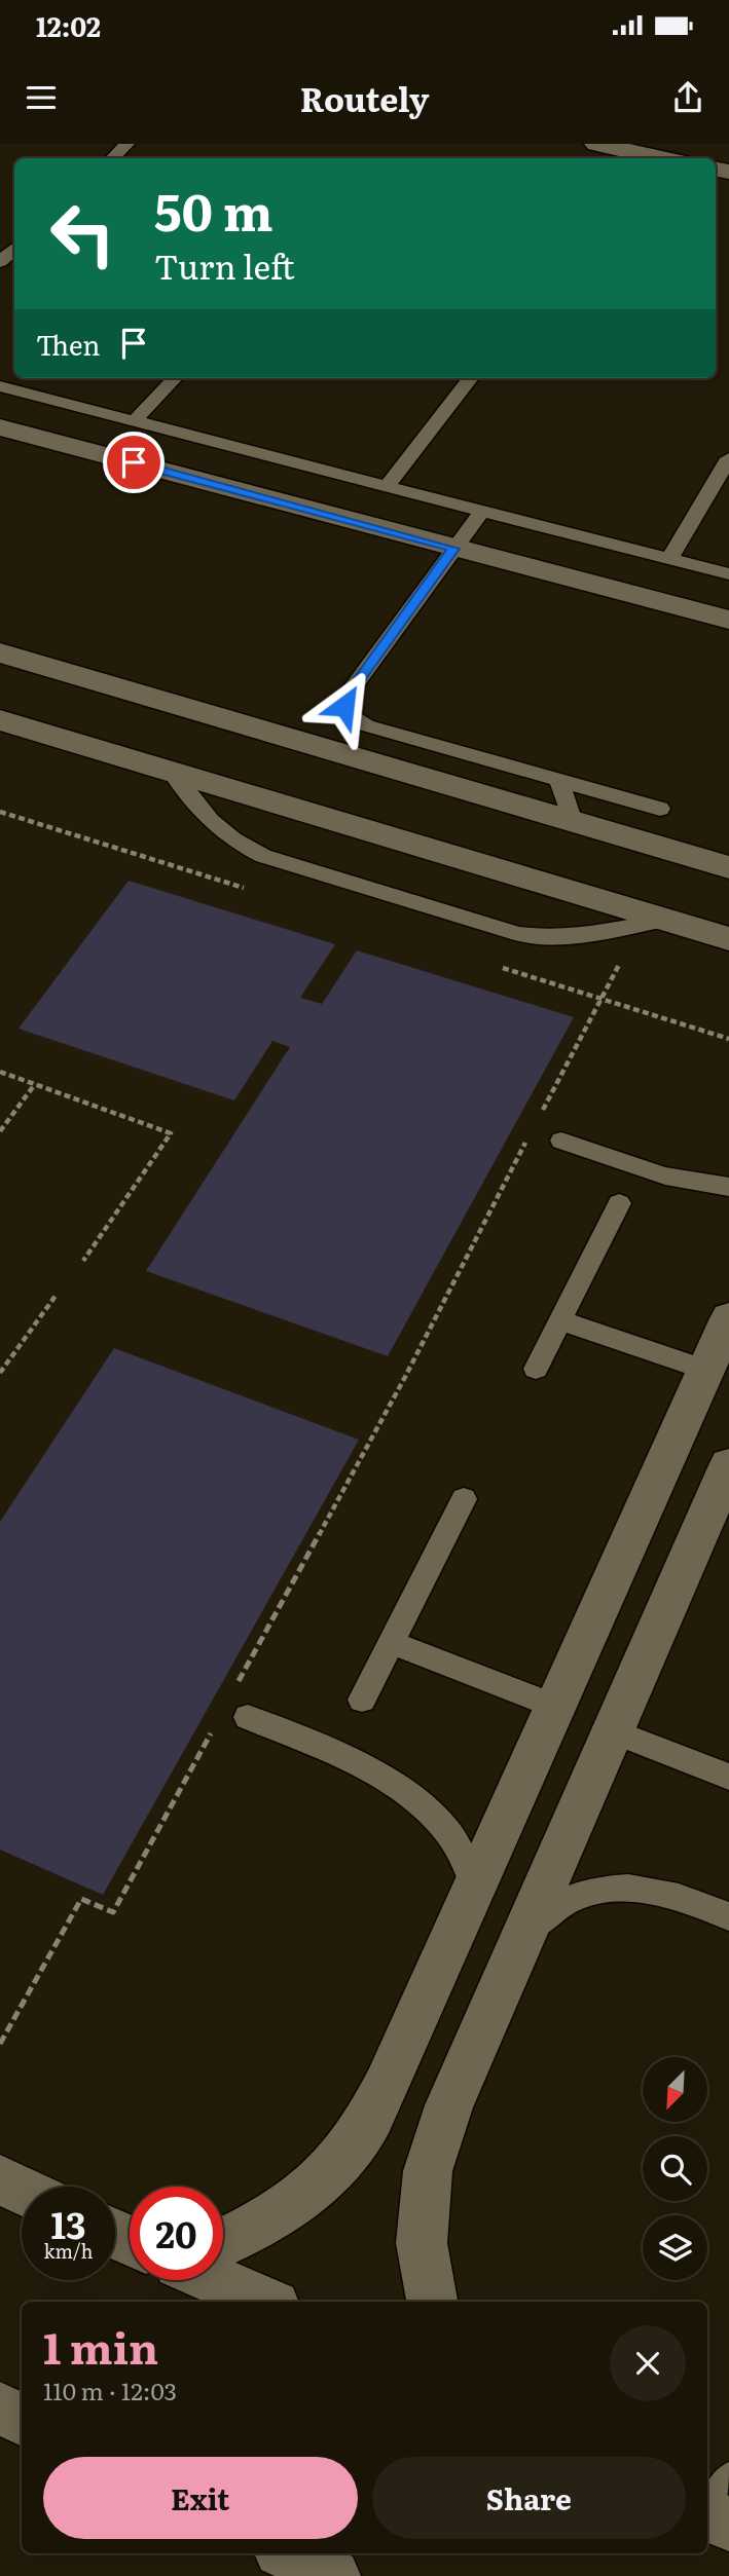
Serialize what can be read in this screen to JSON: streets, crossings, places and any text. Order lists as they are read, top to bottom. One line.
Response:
{"north":"bottom left","page":{"status":"12:02","header":"Routely","turn":["50 m","Turn left"],"then":"Then","speed":"13 km/h","limit":"20","heading":["1 min","110 m · 12:03"],"buttons":["Exit","Share"]}}
